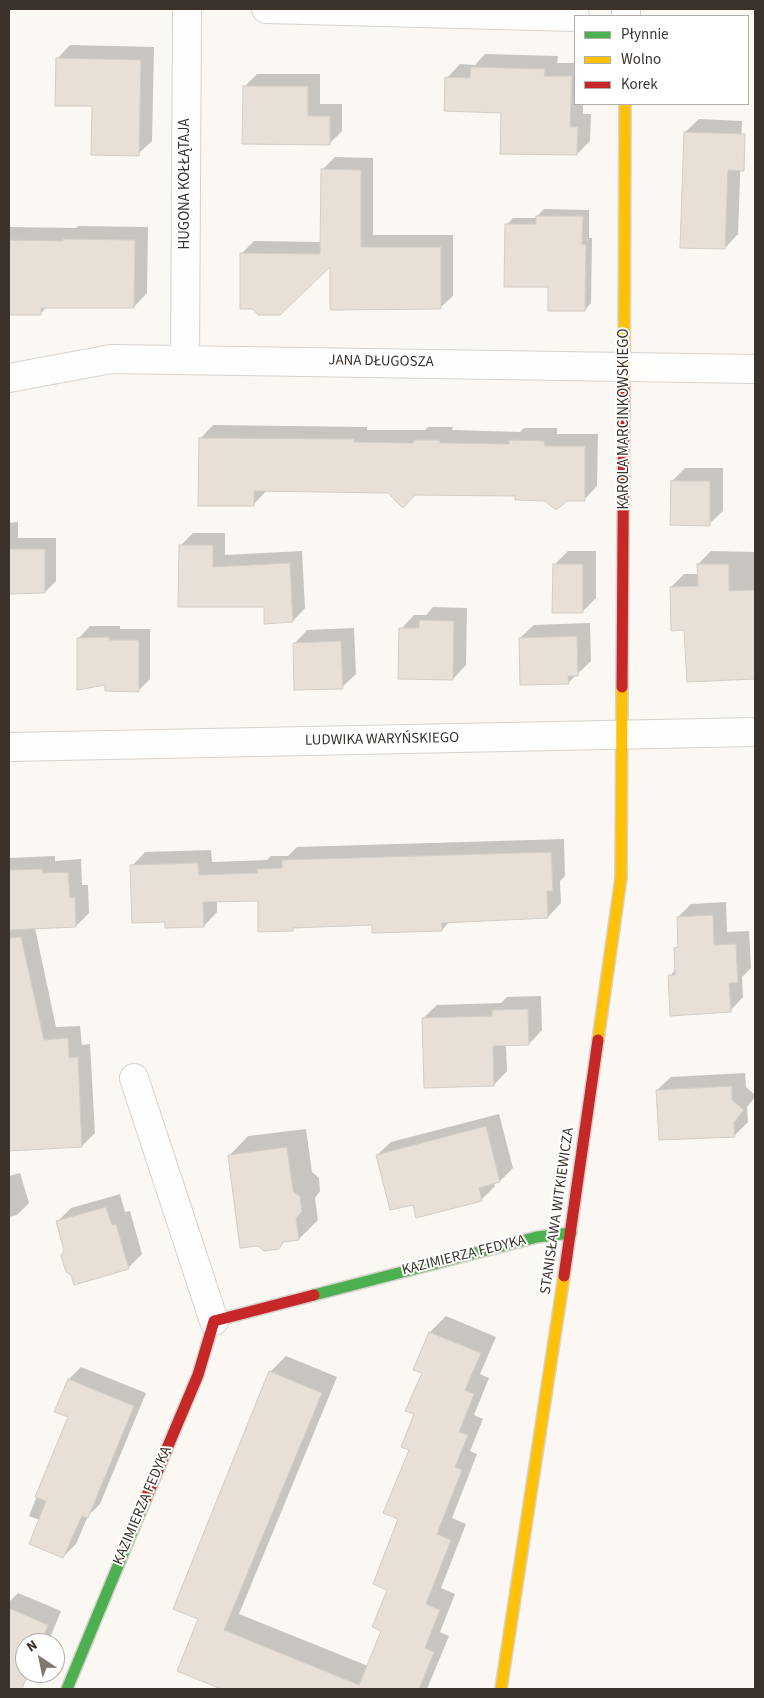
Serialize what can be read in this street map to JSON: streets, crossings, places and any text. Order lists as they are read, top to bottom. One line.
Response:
{"streets":{"street":["HUGONA KOŁŁĄTAJA","JANA DŁUGOSZA","KAROLA MARCINKOWSKIEGO","LUDWIKA WARYŃSKIEGO","STANISŁAWA WITKIEWICZA","KAZIMIERZA FEDYKA"]},"crossings":[["HUGONA KOŁŁĄTAJA","JANA DŁUGOSZA"],["JANA DŁUGOSZA","KAROLA MARCINKOWSKIEGO"],["KAROLA MARCINKOWSKIEGO","LUDWIKA WARYŃSKIEGO"],["KAROLA MARCINKOWSKIEGO","STANISŁAWA WITKIEWICZA"],["LUDWIKA WARYŃSKIEGO","STANISŁAWA WITKIEWICZA"],["STANISŁAWA WITKIEWICZA","KAZIMIERZA FEDYKA"]],"legend":["Płynnie","Wolno","Korek"],"north":"top left"}
